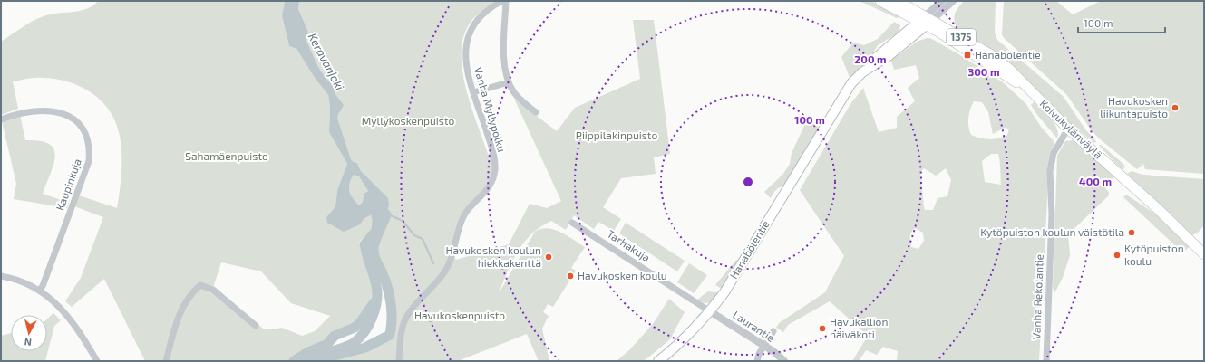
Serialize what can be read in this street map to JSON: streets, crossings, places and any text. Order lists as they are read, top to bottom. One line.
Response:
{"streets":{"main road":["1375","Koivukylänväylä","Hanabölentie"],"street":["Vanha Myllypolku","Kaupinkuja","Tarhakuja","Vanha Rekolantie","Laurantie"]},"crossings":[["Koivukylänväylä","Hanabölentie"],["Koivukylänväylä","Vanha Rekolantie"],["Tarhakuja","Hanabölentie"],["Tarhakuja","Laurantie"],["Hanabölentie","Laurantie"]],"water":["Keravanjoki"],"parks":["Myllykoskenpuisto","Piippilakinpuisto","Sahamäenpuisto","Havukoskenpuisto"],"places":{"transit":["Hanabölentie"],"other":["Havukosken liikuntapuisto","Kytöpuiston koulun väistötila","Kytöpuiston koulu","Havukosken koulun hiekkakenttä","Havukosken koulu","Havukallion päiväkoti"]},"scale_bar":"100 m","north":"bottom","rings":["200 m","300 m","100 m","400 m"]}
